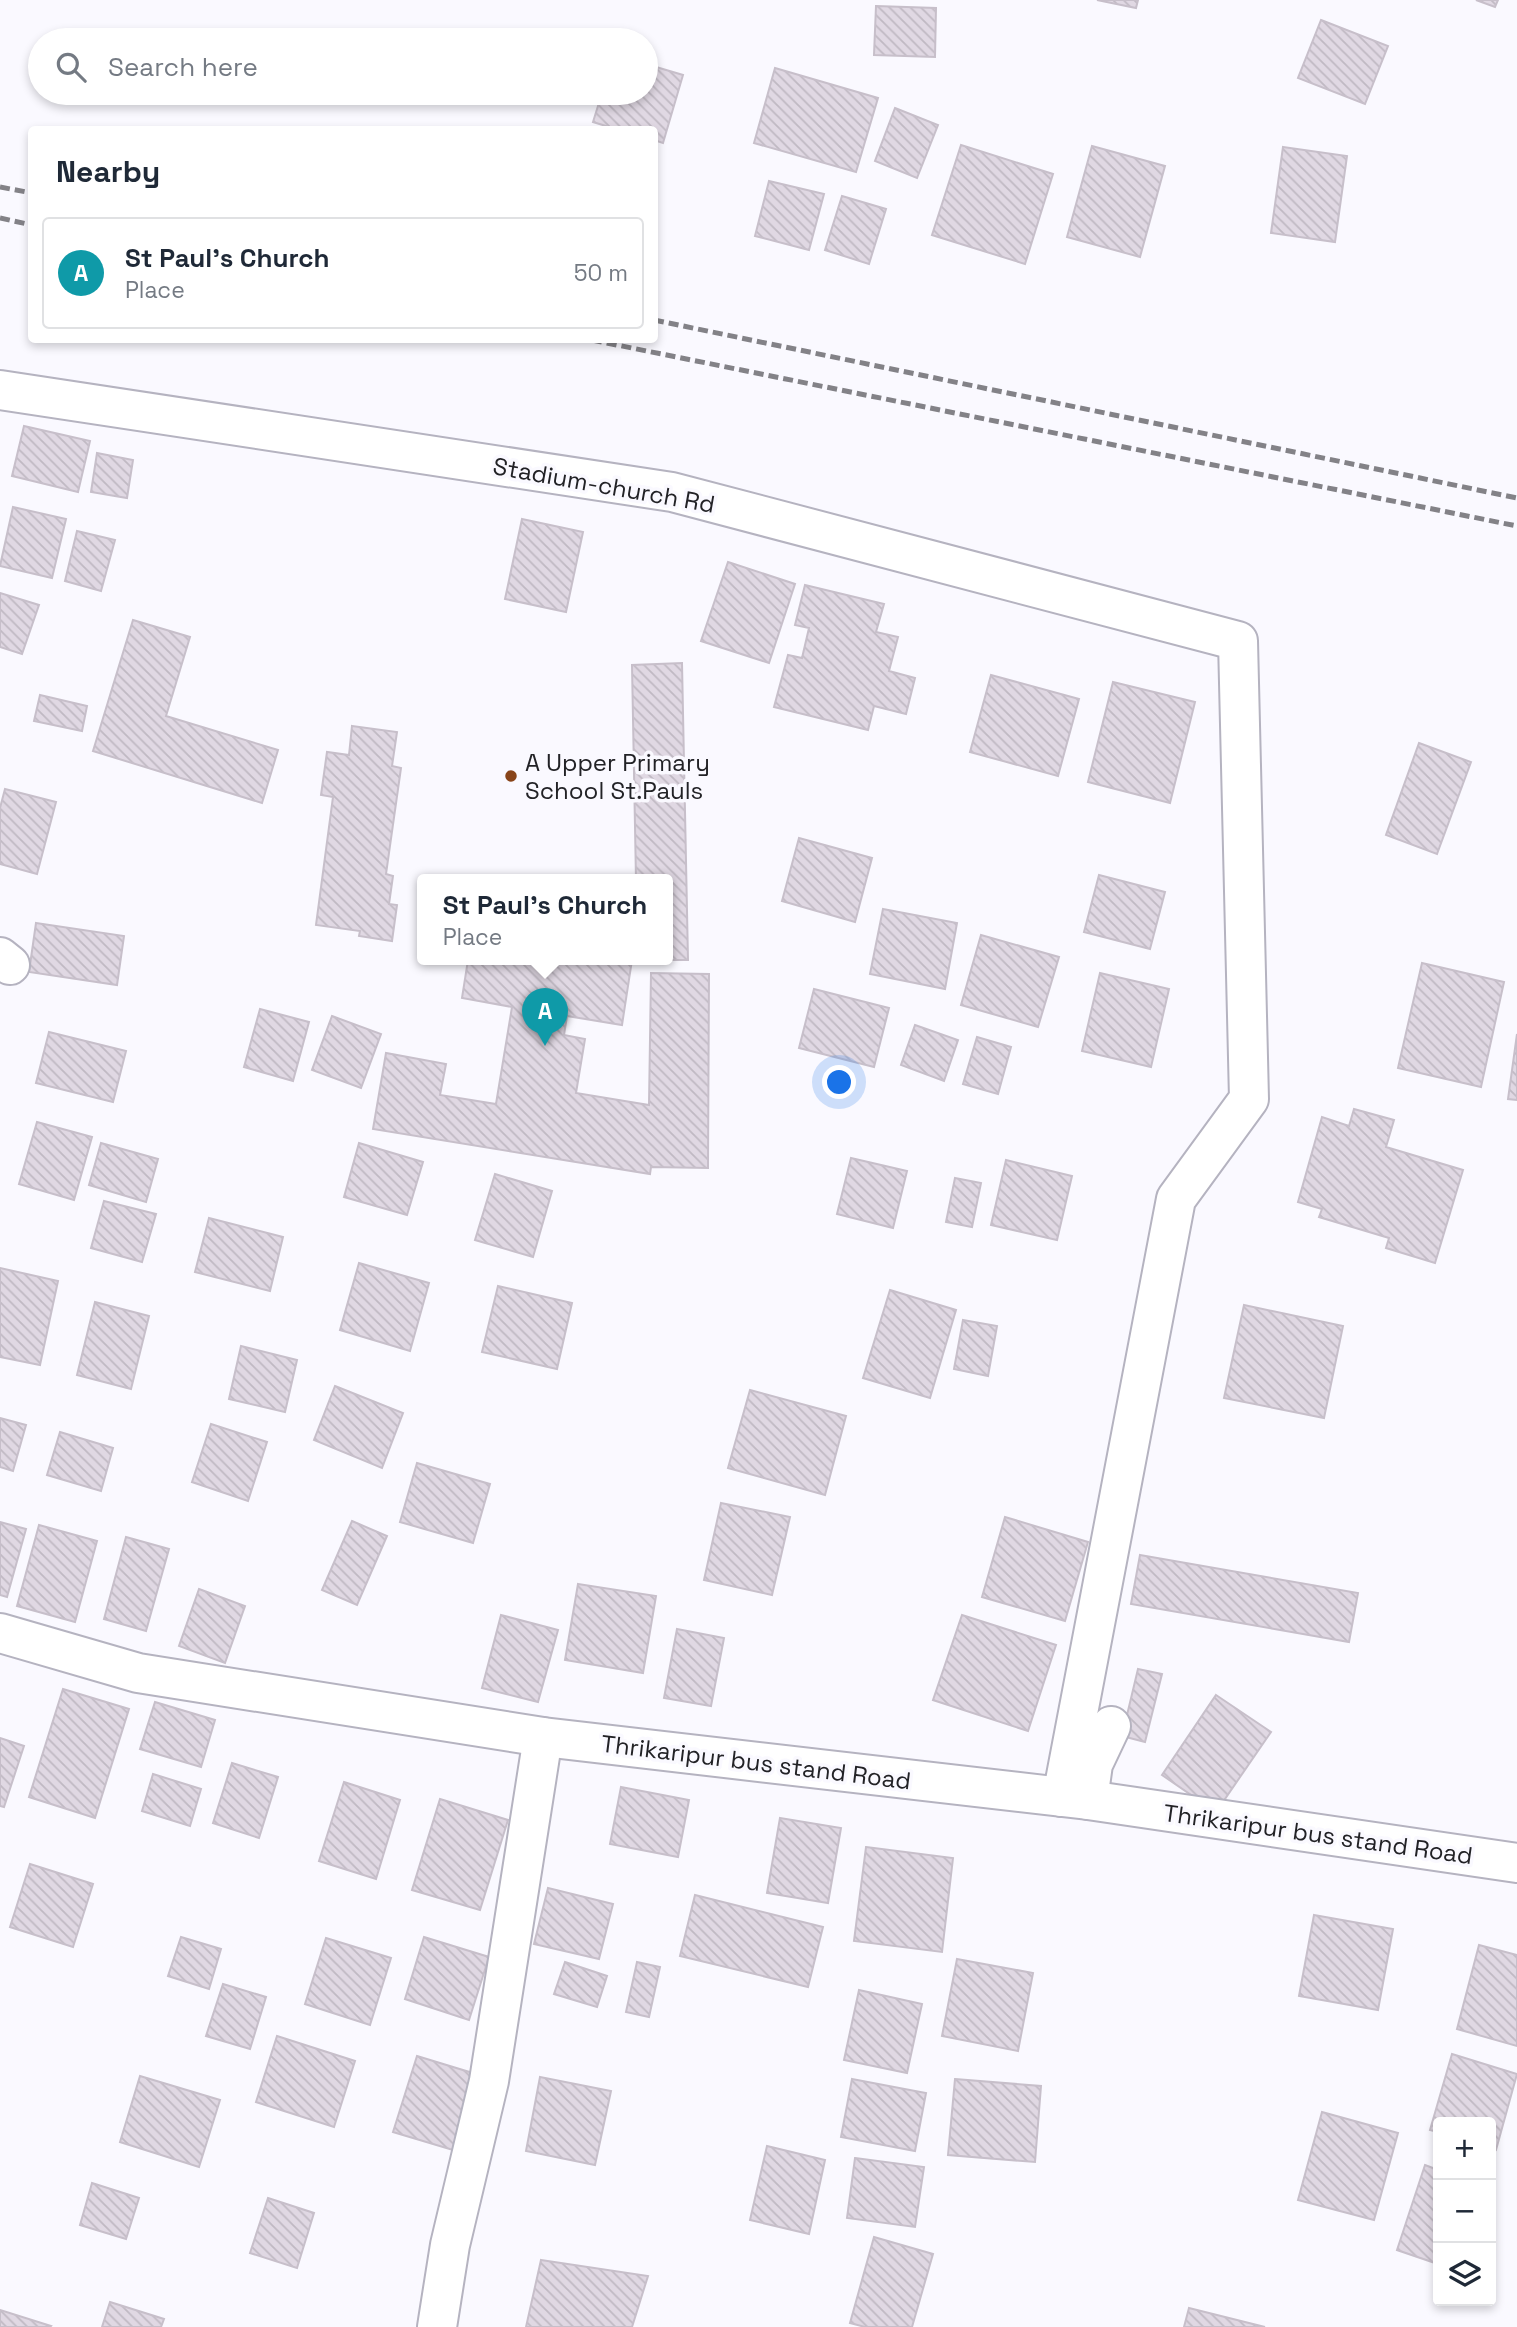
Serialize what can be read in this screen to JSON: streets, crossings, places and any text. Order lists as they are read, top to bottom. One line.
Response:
{"streets":{"street":["Stadium-church Rd","Thrikaripur bus stand Road"]},"crossings":[["Stadium-church Rd","Thrikaripur bus stand Road"]],"places":["A Upper Primary School St.Pauls"],"page":{"search":"Search here","heading":"Nearby","list":[{"mark":"A","name":"St Paul's Church","note":"Place","value":"50 m"}],"popup":["St Paul's Church","Place"],"pins":"A","map_buttons":["+","−"]}}
